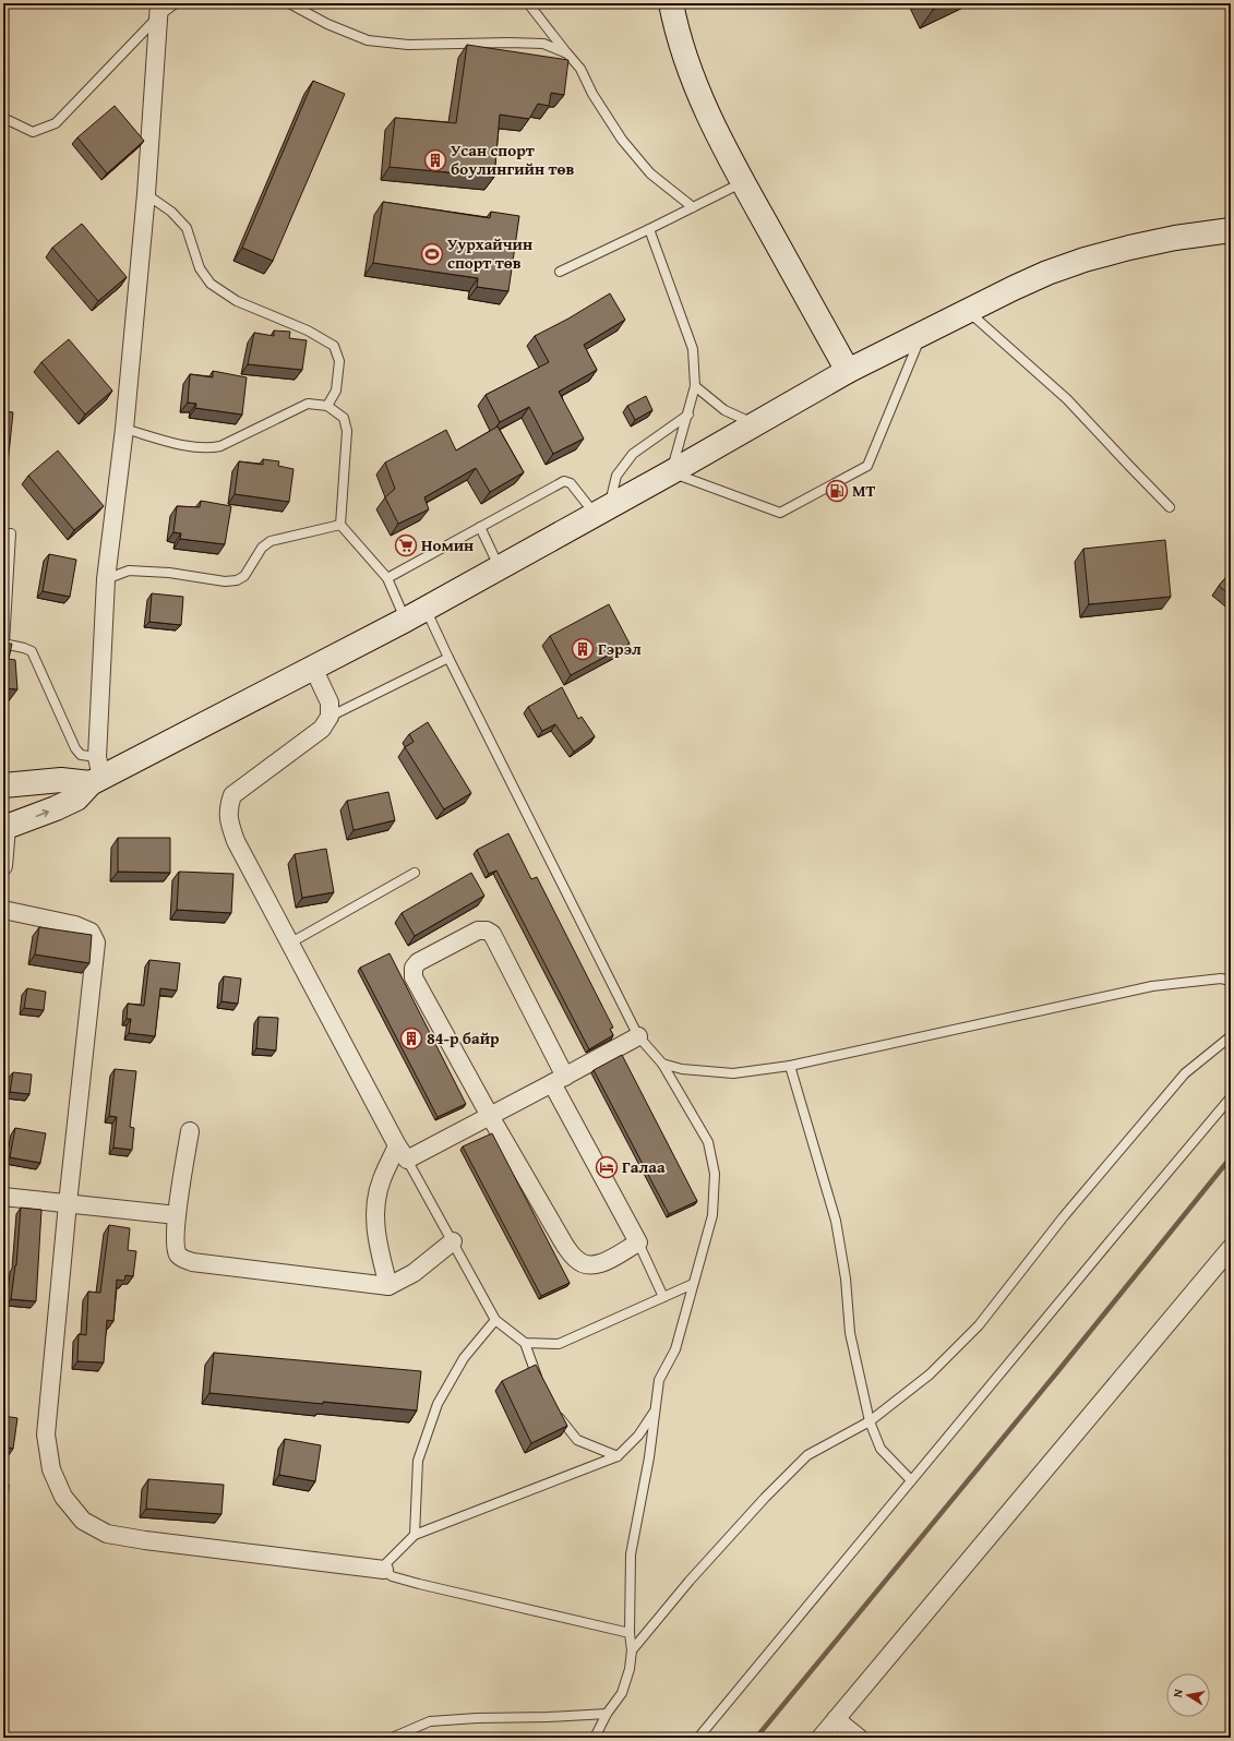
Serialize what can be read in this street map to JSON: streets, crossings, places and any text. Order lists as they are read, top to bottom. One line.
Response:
{"places":{"building":["Усан спорт боулингийн төв","Гэрэл","84-р байр"],"sports":["Уурхайчин спорт төв"],"fuel station":["МТ"],"supermarket":["Номин"],"hotel":["Галаа"]},"north":"left"}
